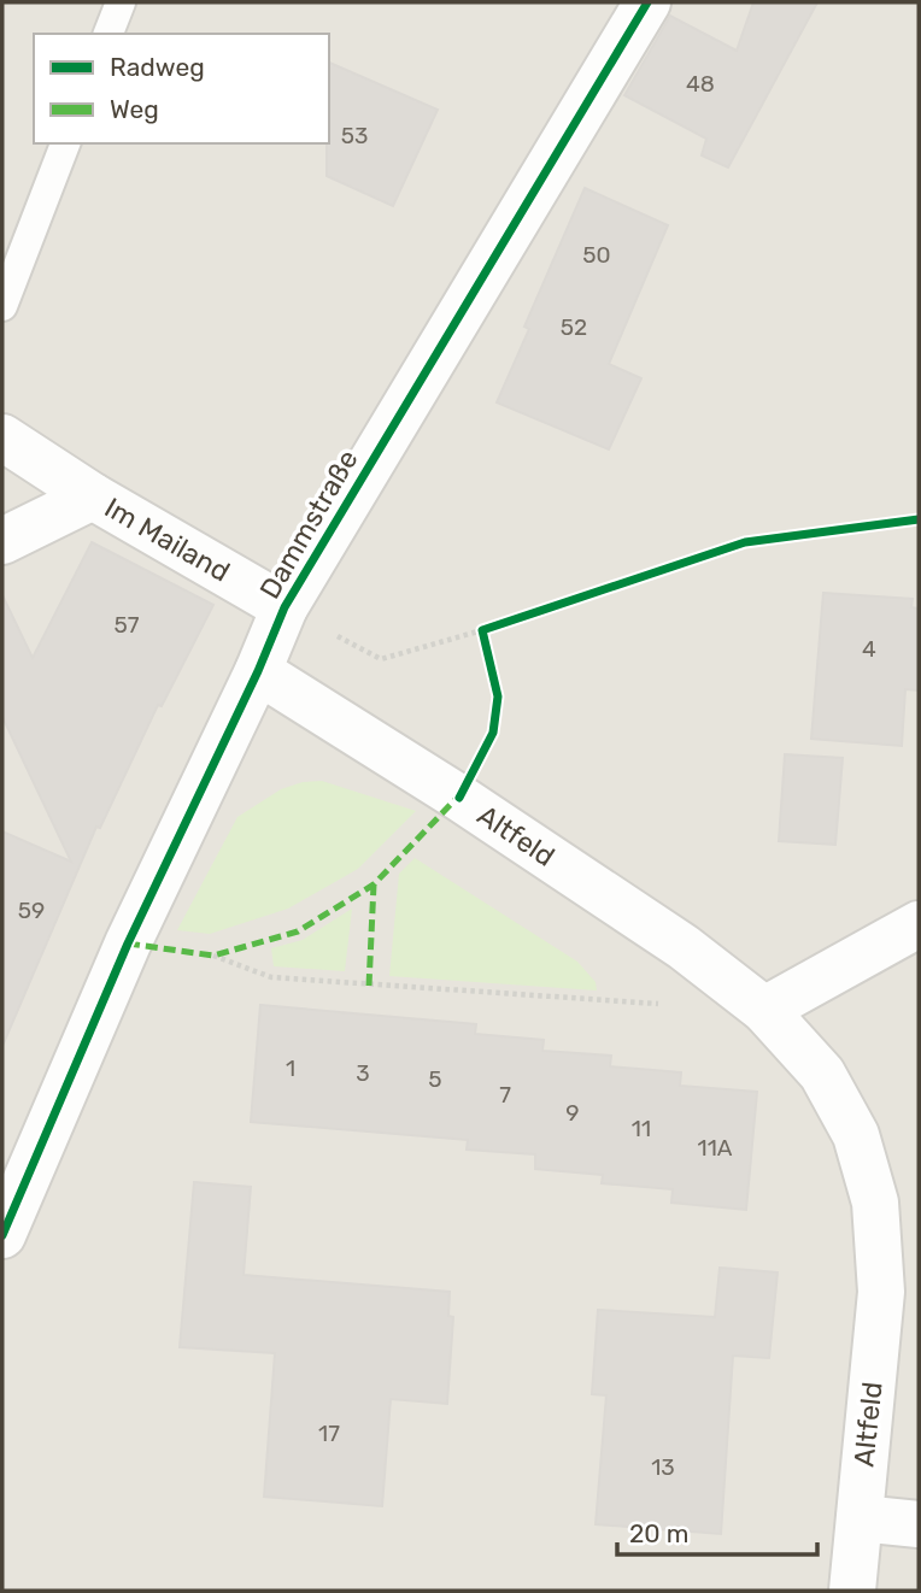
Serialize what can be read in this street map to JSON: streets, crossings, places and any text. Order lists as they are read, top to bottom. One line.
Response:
{"streets":{"street":["Dammstraße","Im Mailand","Altfeld"]},"crossings":[["Dammstraße","Im Mailand"],["Dammstraße","Altfeld"]],"house_numbers":["48","53","50","52","57","4","59","1","3","5","7","9","11","11A","17","13"],"legend":["Radweg","Weg"],"scale_bar":"20 m"}
